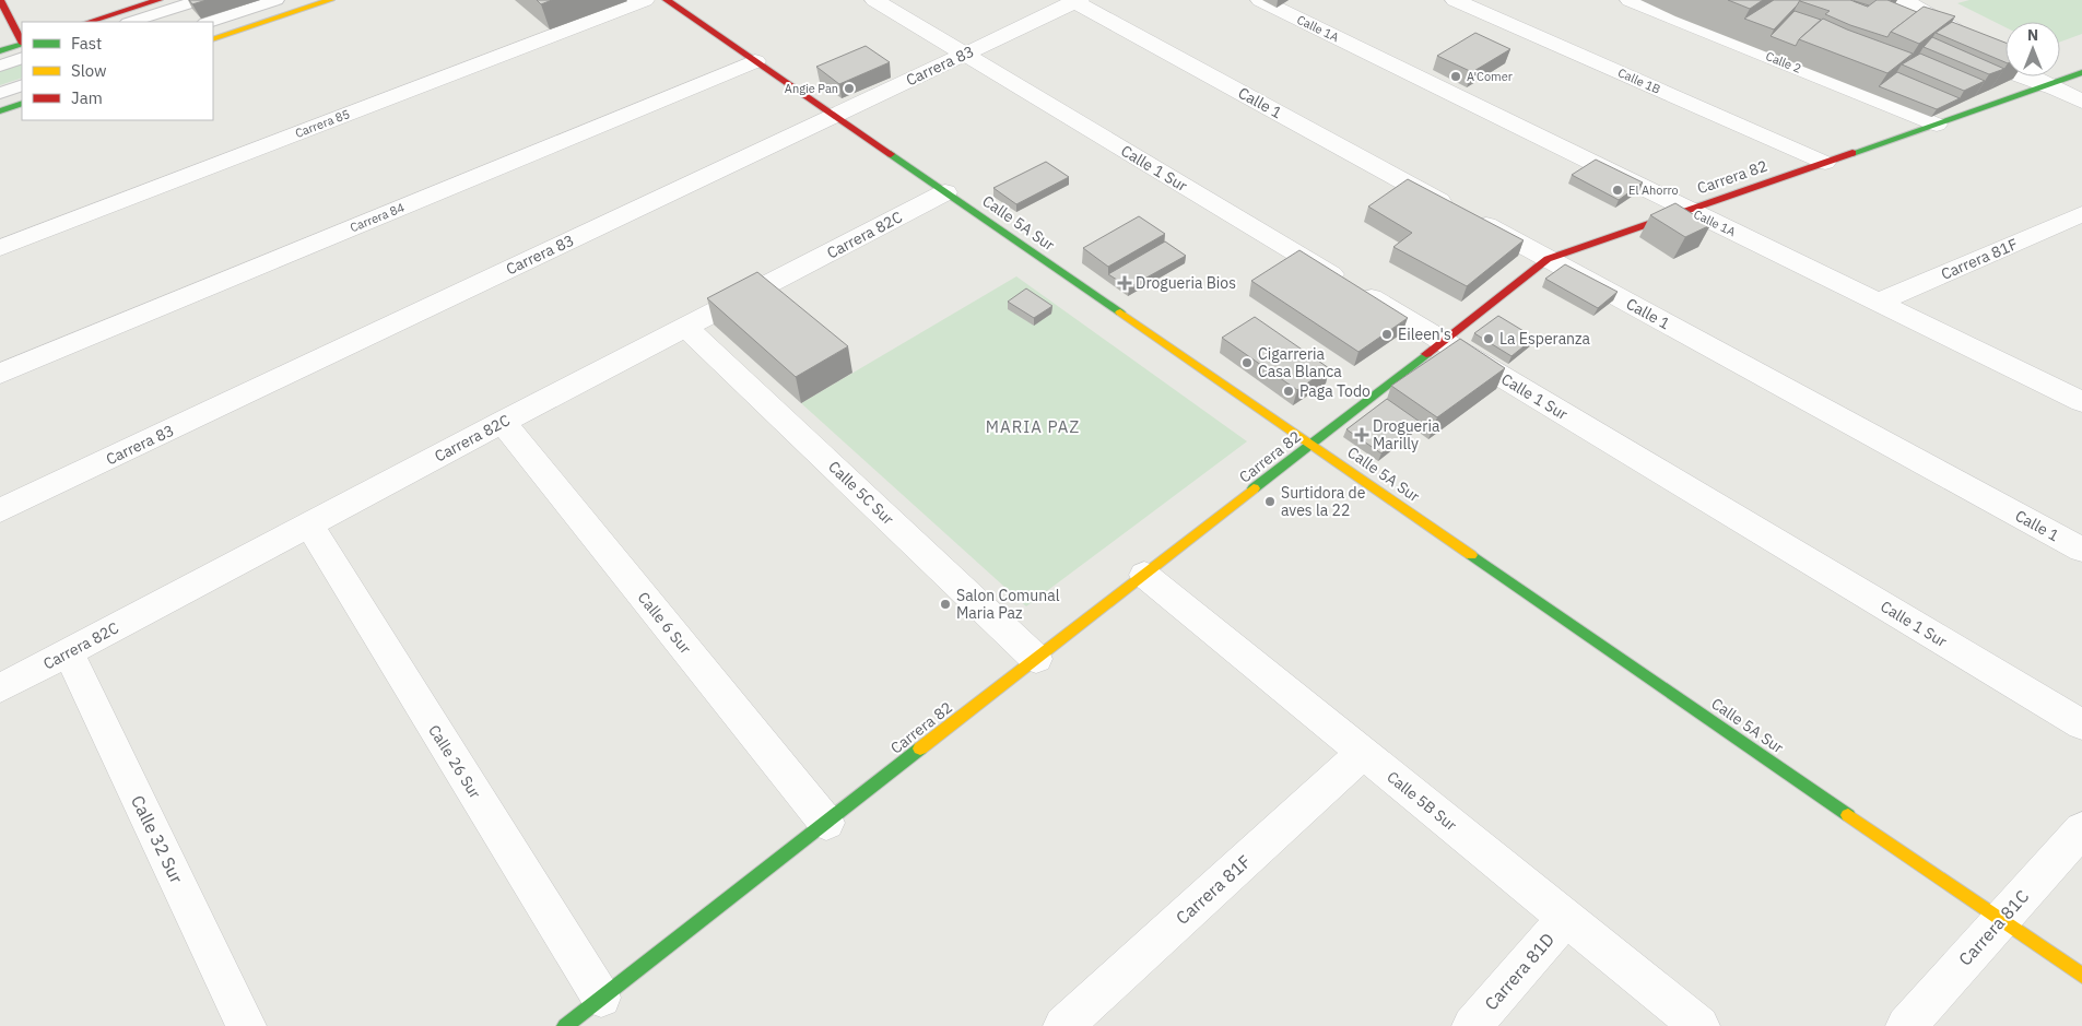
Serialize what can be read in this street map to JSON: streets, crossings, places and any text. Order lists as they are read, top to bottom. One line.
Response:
{"streets":{"street":["Calle 1A","Calle 2","Carrera 83","Calle 1B","Calle 1","Carrera 85","Calle 1 Sur","Carrera 82","Carrera 84","Calle 5A Sur","Carrera 82C","Carrera 81F","Calle 5C Sur","Calle 6 Sur","Calle 26 Sur","Calle 5B Sur","Calle 32 Sur","Carrera 81C","Carrera 81D"]},"crossings":[["Calle 1A","Carrera 82"],["Calle 1A","Carrera 81F"],["Calle 2","Carrera 82"],["Carrera 83","Calle 1"],["Carrera 83","Calle 1 Sur"],["Carrera 83","Calle 5A Sur"],["Calle 1B","Carrera 82"],["Calle 1","Carrera 82"],["Calle 1 Sur","Carrera 82"],["Carrera 82","Calle 5A Sur"],["Carrera 82","Calle 5C Sur"],["Carrera 82","Calle 6 Sur"],["Carrera 82","Calle 26 Sur"],["Carrera 82","Calle 5B Sur"],["Carrera 84","Calle 5A Sur"],["Calle 5A Sur","Carrera 82C"],["Calle 5A Sur","Carrera 81C"],["Carrera 82C","Calle 5C Sur"],["Carrera 82C","Calle 6 Sur"],["Carrera 82C","Calle 26 Sur"],["Carrera 82C","Calle 32 Sur"],["Carrera 81F","Calle 5B Sur"],["Calle 5B Sur","Carrera 81D"]],"districts":["MARIA PAZ"],"places":{"other":["A'Comer","Angie Pan","El Ahorro","Eileen's","La Esperanza","Cigarreria Casa Blanca","Paga Todo","Surtidora de aves la 22","Salon Comunal Maria Paz"],"health":["Drogueria Bios","Drogueria Marilly"]},"legend":["Fast","Slow","Jam"],"north":"top"}
